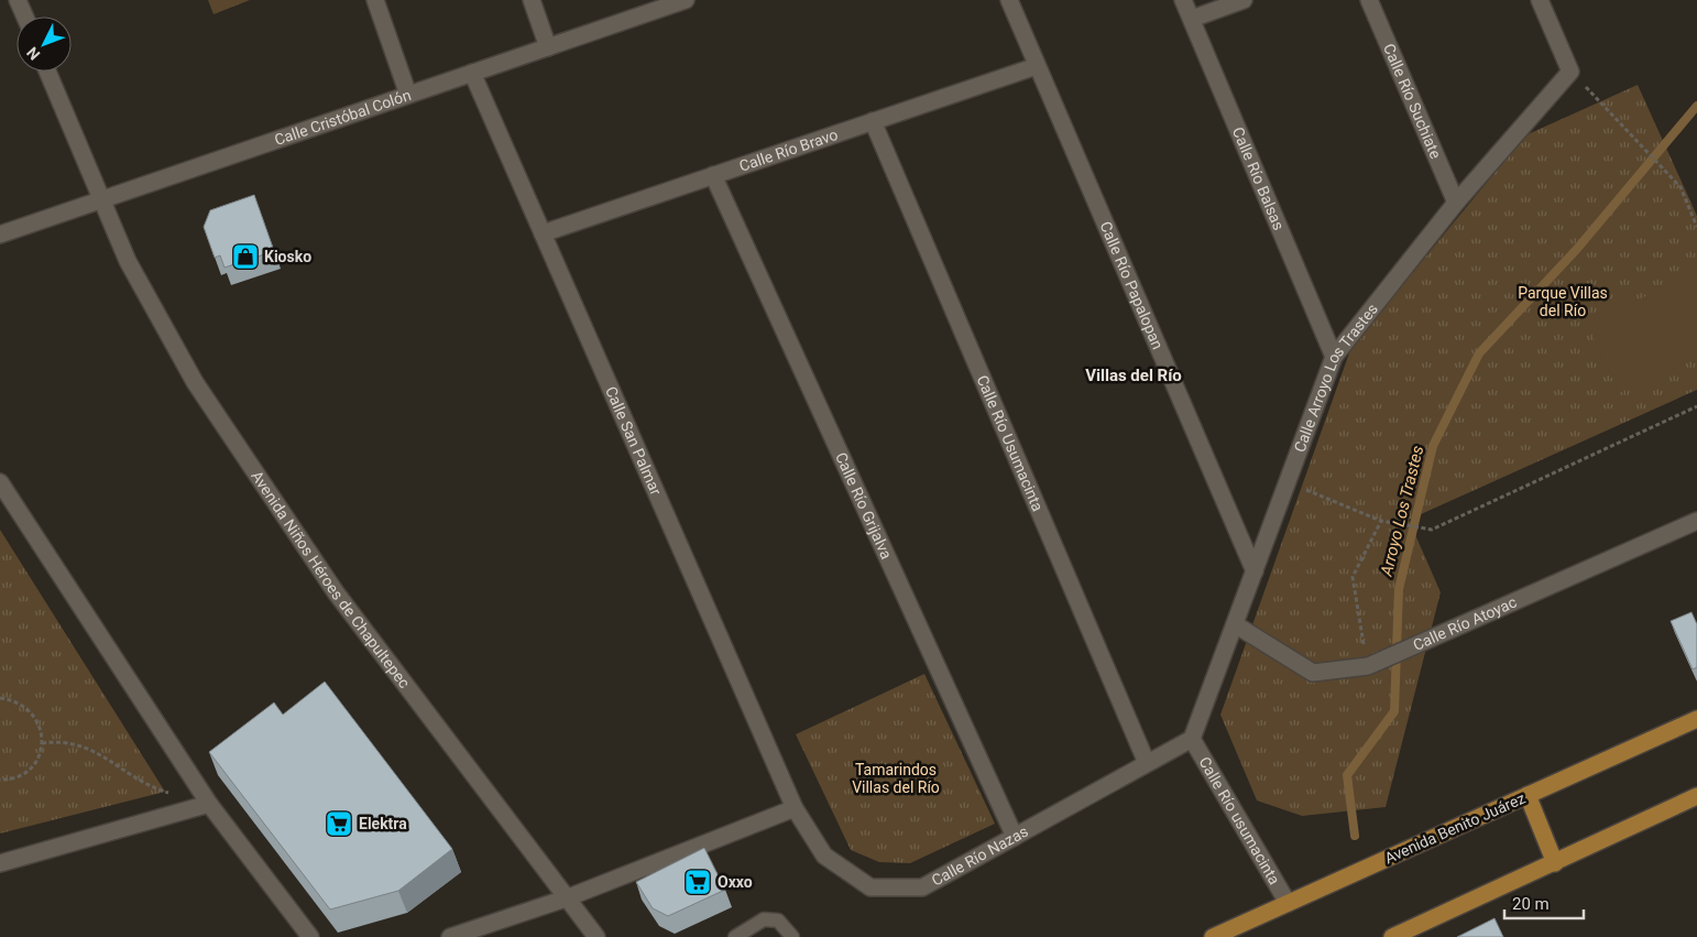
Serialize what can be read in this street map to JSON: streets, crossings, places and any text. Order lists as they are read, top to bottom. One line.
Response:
{"streets":{"main road":["Avenida Benito Juárez"],"street":["Calle Río Suchiate","Calle Cristóbal Colón","Calle Río Bravo","Calle Río Balsas","Calle Río Papalopan","Calle Arroyo Los Trastes","Calle San Palmar","Calle Río Usumacinta","Calle Río Grijalva","Avenida Niños Héroes de Chapultepec","Calle Río Atoyac","Calle Río usumacinta","Calle Río Nazas"]},"crossings":[["Calle Río Suchiate","Calle Arroyo Los Trastes"],["Calle Cristóbal Colón","Calle San Palmar"],["Calle Cristóbal Colón","Avenida Niños Héroes de Chapultepec"],["Calle Río Bravo","Calle Río Papalopan"],["Calle Río Bravo","Calle San Palmar"],["Calle Río Bravo","Calle Río Usumacinta"],["Calle Río Bravo","Calle Río Grijalva"],["Calle Río Balsas","Calle Arroyo Los Trastes"],["Calle Río Papalopan","Calle Arroyo Los Trastes"],["Calle Arroyo Los Trastes","Calle Río Atoyac"],["Calle Arroyo Los Trastes","Calle Río usumacinta"],["Calle Arroyo Los Trastes","Calle Río Nazas"],["Calle San Palmar","Calle Río Nazas"],["Calle Río Usumacinta","Calle Río Nazas"],["Calle Río Grijalva","Calle Río Nazas"],["Calle Río usumacinta","Avenida Benito Juárez"],["Calle Río usumacinta","Calle Río Nazas"]],"districts":["Villas del Río"],"water":["Arroyo Los Trastes"],"parks":["Parque Villas del Río","Tamarindos Villas del Río"],"places":{"shop":["Kiosko"],"supermarket":["Elektra","Oxxo"]},"scale_bar":"20 m","north":"bottom left"}
